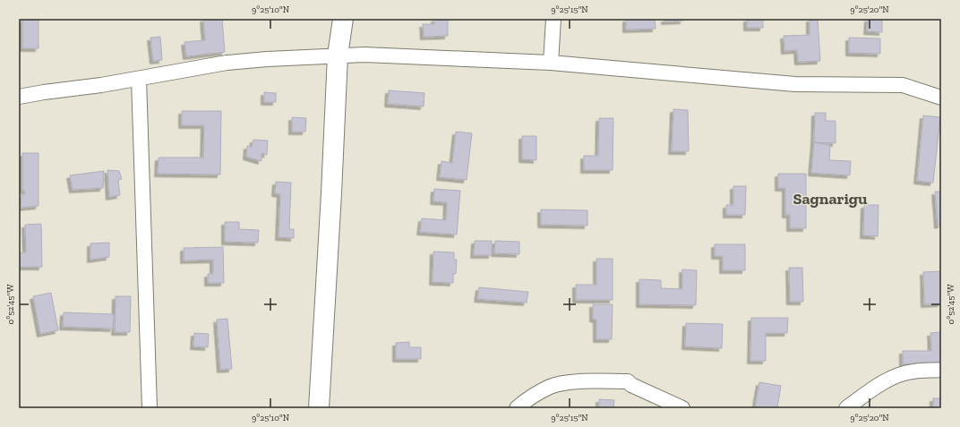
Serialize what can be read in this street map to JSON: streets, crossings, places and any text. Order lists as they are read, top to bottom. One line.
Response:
{"districts":["Sagnarigu"],"coordinates":["9°25'10\"N","9°25'15\"N","9°25'20\"N","0°52'45\"W"]}
